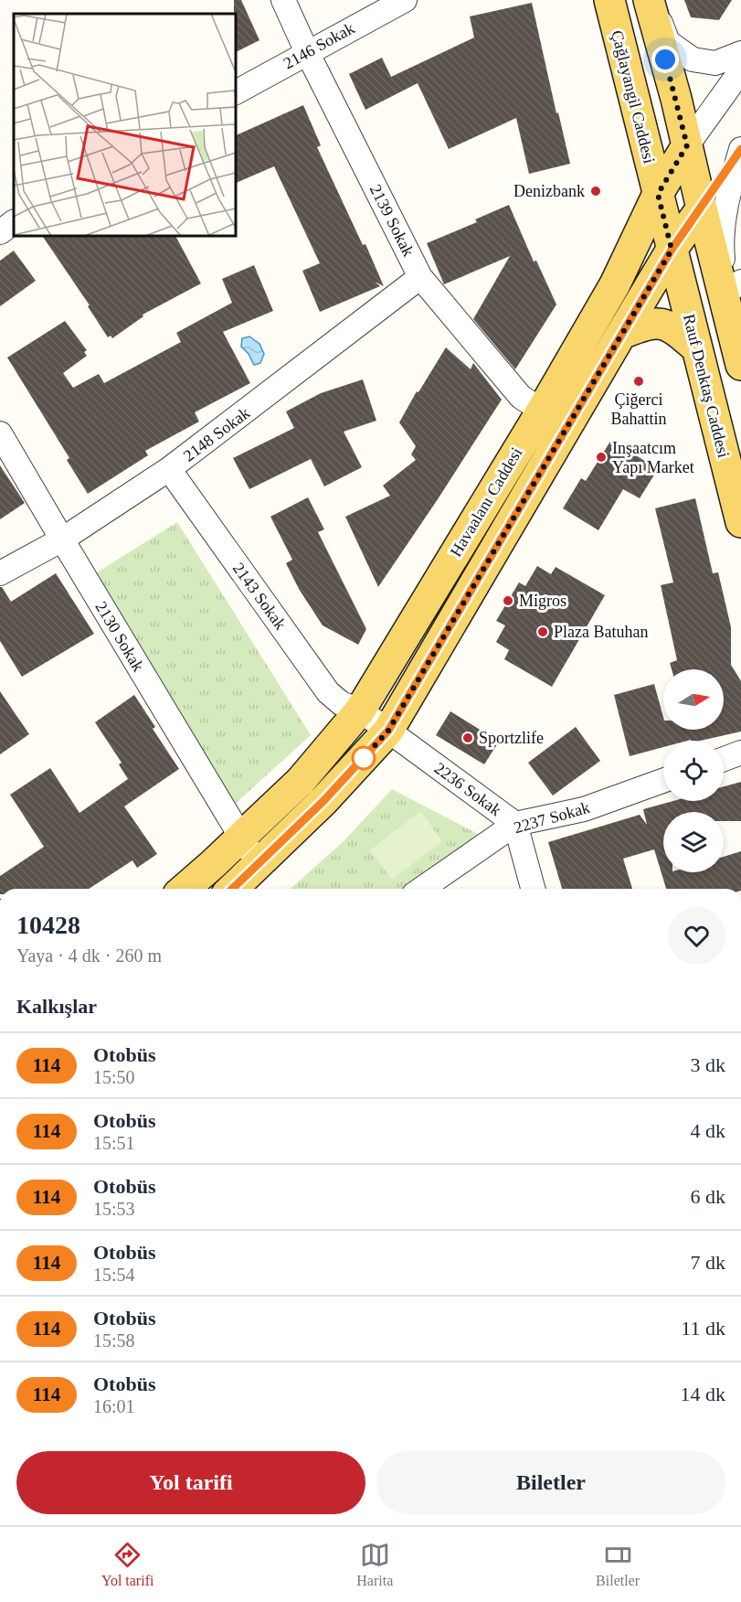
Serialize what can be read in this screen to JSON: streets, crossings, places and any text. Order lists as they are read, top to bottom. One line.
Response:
{"streets":{"main road":["Çağlayangil Caddesi","Rauf Denktaş Caddesi","Havaalanı Caddesi"],"street":["2146 Sokak","2139 Sokak","2148 Sokak","2143 Sokak","2130 Sokak","2236 Sokak","2237 Sokak"]},"crossings":[["2146 Sokak","2139 Sokak"],["Çağlayangil Caddesi","Rauf Denktaş Caddesi"],["Çağlayangil Caddesi","Havaalanı Caddesi"],["2139 Sokak","2148 Sokak"],["2139 Sokak","Havaalanı Caddesi"],["Rauf Denktaş Caddesi","Havaalanı Caddesi"],["2148 Sokak","2143 Sokak"],["2148 Sokak","2130 Sokak"],["Havaalanı Caddesi","2143 Sokak"],["Havaalanı Caddesi","2130 Sokak"],["Havaalanı Caddesi","2236 Sokak"],["2143 Sokak","2236 Sokak"],["2236 Sokak","2237 Sokak"]],"places":["Denizbank","Çiğerci Bahattin","Inşaatcım Yapı Market","Migros","Plaza Batuhan","Sportzlife"],"lines":["bus line 114"],"north":"right","page":{"heading":[["10428","Yaya · 4 dk · 260 m"],"Kalkışlar"],"list":[{"mark":"114","name":"Otobüs","note":"15:50","value":"3 dk"},{"mark":"114","name":"Otobüs","note":"15:51","value":"4 dk"},{"mark":"114","name":"Otobüs","note":"15:53","value":"6 dk"},{"mark":"114","name":"Otobüs","note":"15:54","value":"7 dk"},{"mark":"114","name":"Otobüs","note":"15:58","value":"11 dk"},{"mark":"114","name":"Otobüs","note":"16:01","value":"14 dk"}],"buttons":["Yol tarifi","Biletler"],"tabs":["Yol tarifi","Harita","Biletler"]}}
